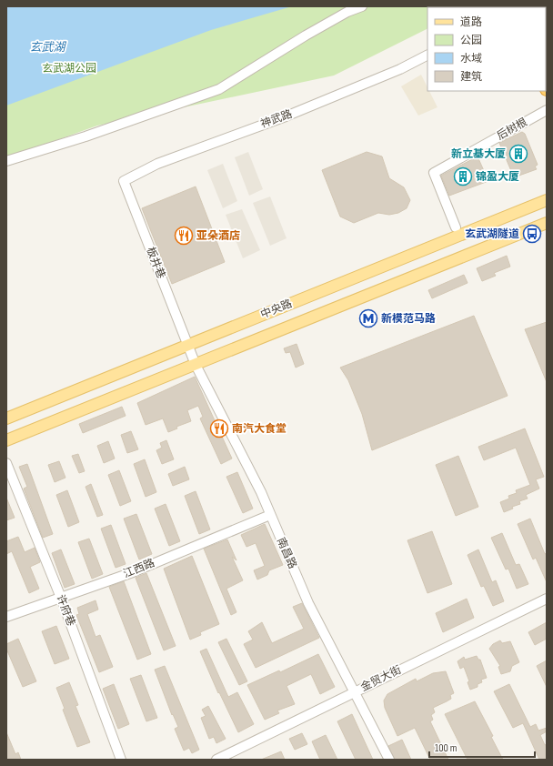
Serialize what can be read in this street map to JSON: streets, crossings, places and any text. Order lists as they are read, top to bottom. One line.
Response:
{"streets":{"main road":["中央路"],"street":["神武路","后树根","板井巷","南昌路","江西路","许府巷","金贸大街"]},"crossings":[["神武路","板井巷"],["板井巷","中央路"],["板井巷","南昌路"],["中央路","南昌路"],["南昌路","江西路"],["南昌路","金贸大街"],["江西路","许府巷"]],"water":["玄武湖"],"parks":["玄武湖公园"],"places":{"building":["新立基大厦","锦盈大厦"],"bus stop":["玄武湖隧道"],"restaurant":["亚朵酒店","南汽大食堂"],"metro station":["新模范马路"]},"legend":["道路","公园","水域","建筑"],"scale_bar":"100 m"}
